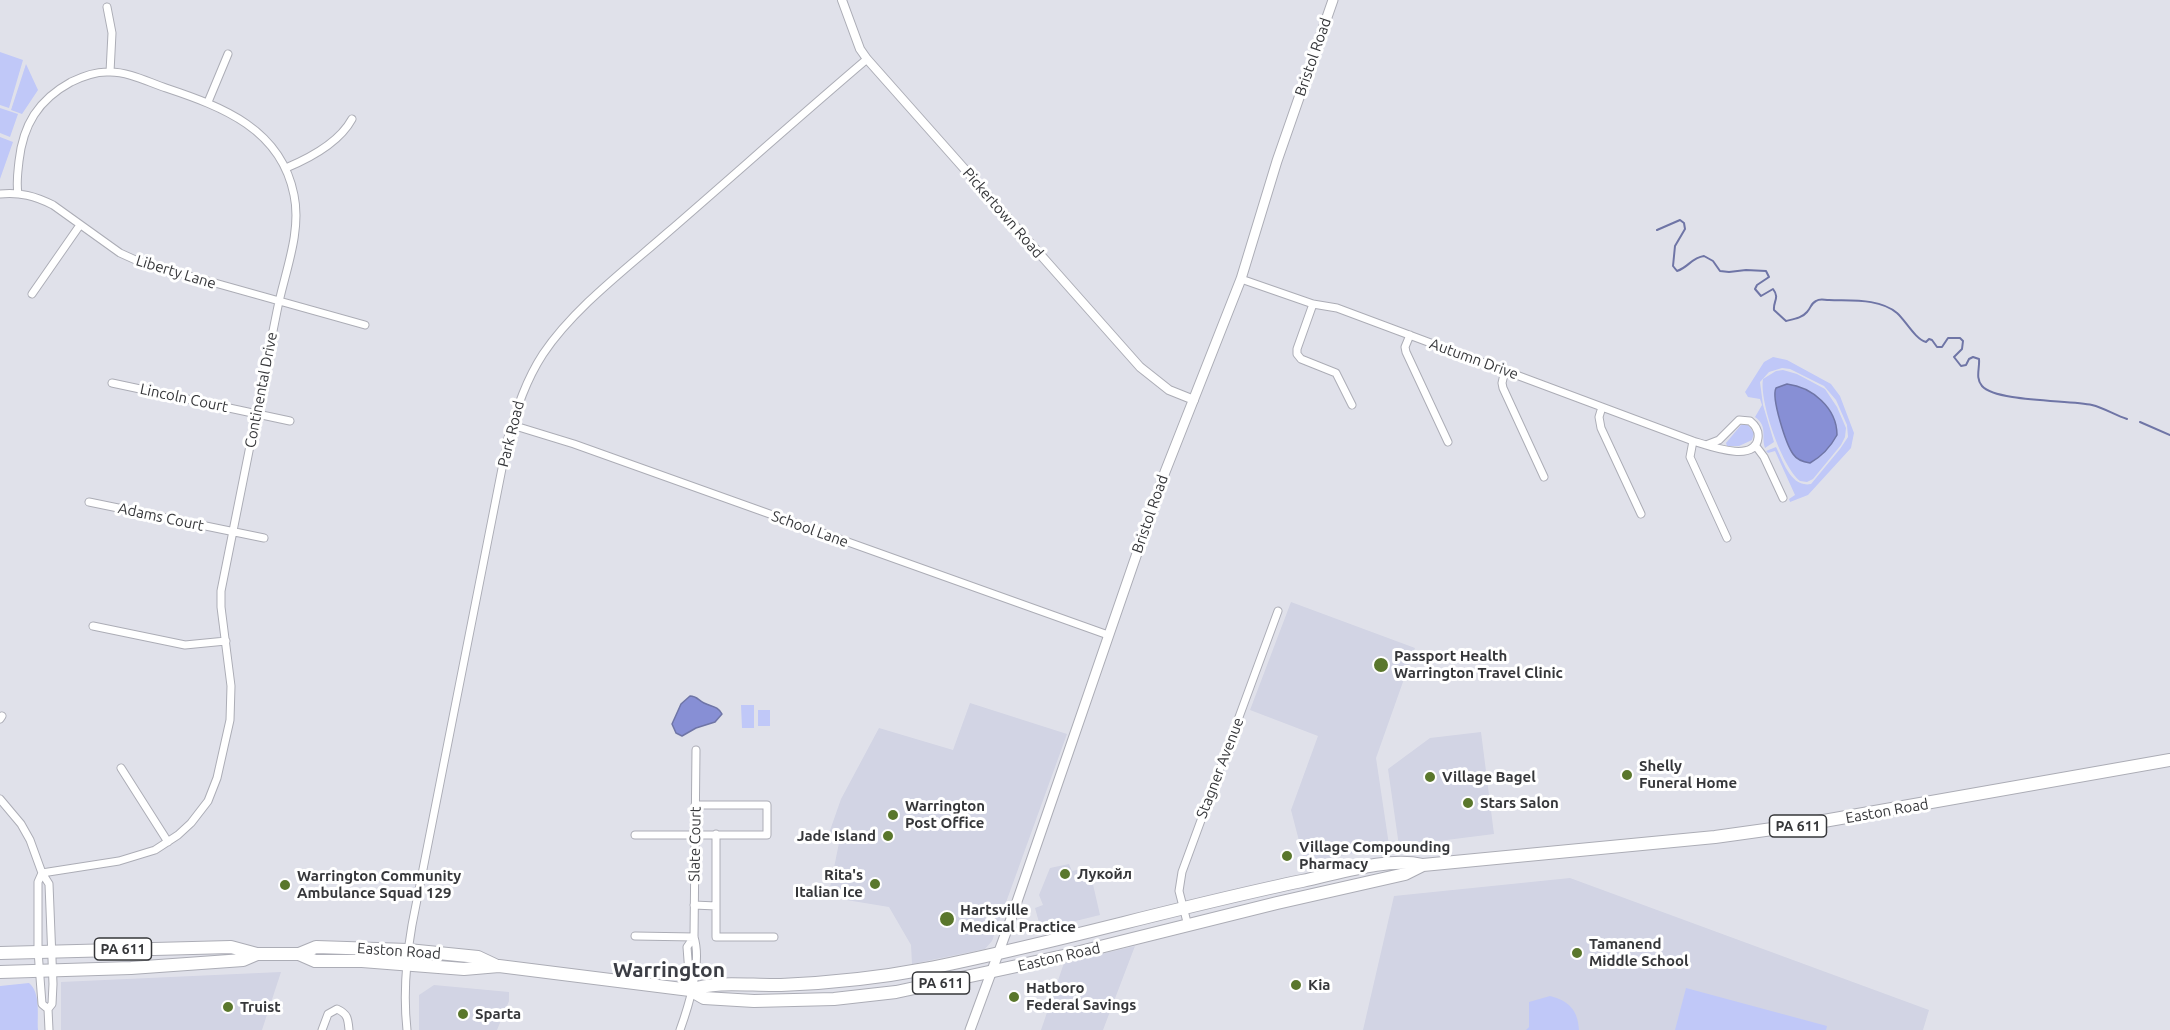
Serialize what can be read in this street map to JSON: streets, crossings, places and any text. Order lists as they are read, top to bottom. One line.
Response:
{"streets":{"highway":["Easton Road","PA 611"],"main road":["Bristol Road"],"street":["Pickertown Road","Liberty Lane","Autumn Drive","Continental Drive","Lincoln Court","Park Road","Adams Court","School Lane","Stagner Avenue","Slate Court"]},"crossings":[["Bristol Road","Pickertown Road"],["Bristol Road","Autumn Drive"],["Bristol Road","School Lane"],["Bristol Road","Easton Road"],["Pickertown Road","Park Road"],["Liberty Lane","Continental Drive"],["Continental Drive","Lincoln Court"],["Continental Drive","Adams Court"],["Park Road","School Lane"],["Park Road","Easton Road"],["Stagner Avenue","Easton Road"],["Easton Road","Slate Court"]],"districts":["Warrington"],"places":["Passport Health Warrington Travel Clinic","Shelly Funeral Home","Village Bagel","Stars Salon","Warrington Post Office","Jade Island","Village Compounding Pharmacy","Лукойл","Rita's Italian Ice","Warrington Community Ambulance Squad 129","Hartsville Medical Practice","Tamanend Middle School","Kia","Hatboro Federal Savings","Truist","Sparta"]}
